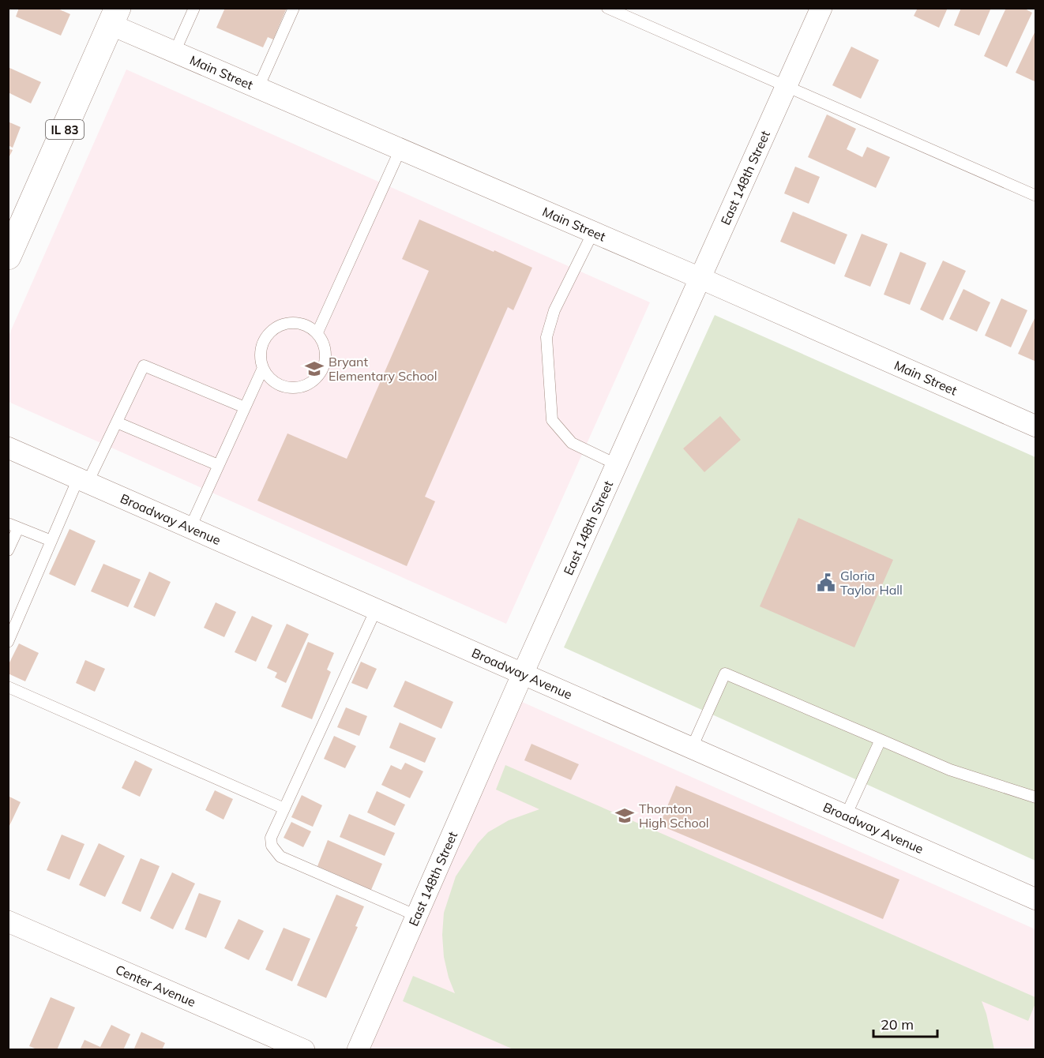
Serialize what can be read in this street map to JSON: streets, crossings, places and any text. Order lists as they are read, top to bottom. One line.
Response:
{"streets":{"main road":["IL 83"],"street":["Main Street","East 148th Street","Broadway Avenue","Center Avenue"]},"crossings":[["Main Street","IL 83"],["Main Street","East 148th Street"],["East 148th Street","Broadway Avenue"]],"places":{"school or university":["Bryant Elementary School","Thornton High School"],"public building":["Gloria Taylor Hall"]},"scale_bar":"20 m"}
